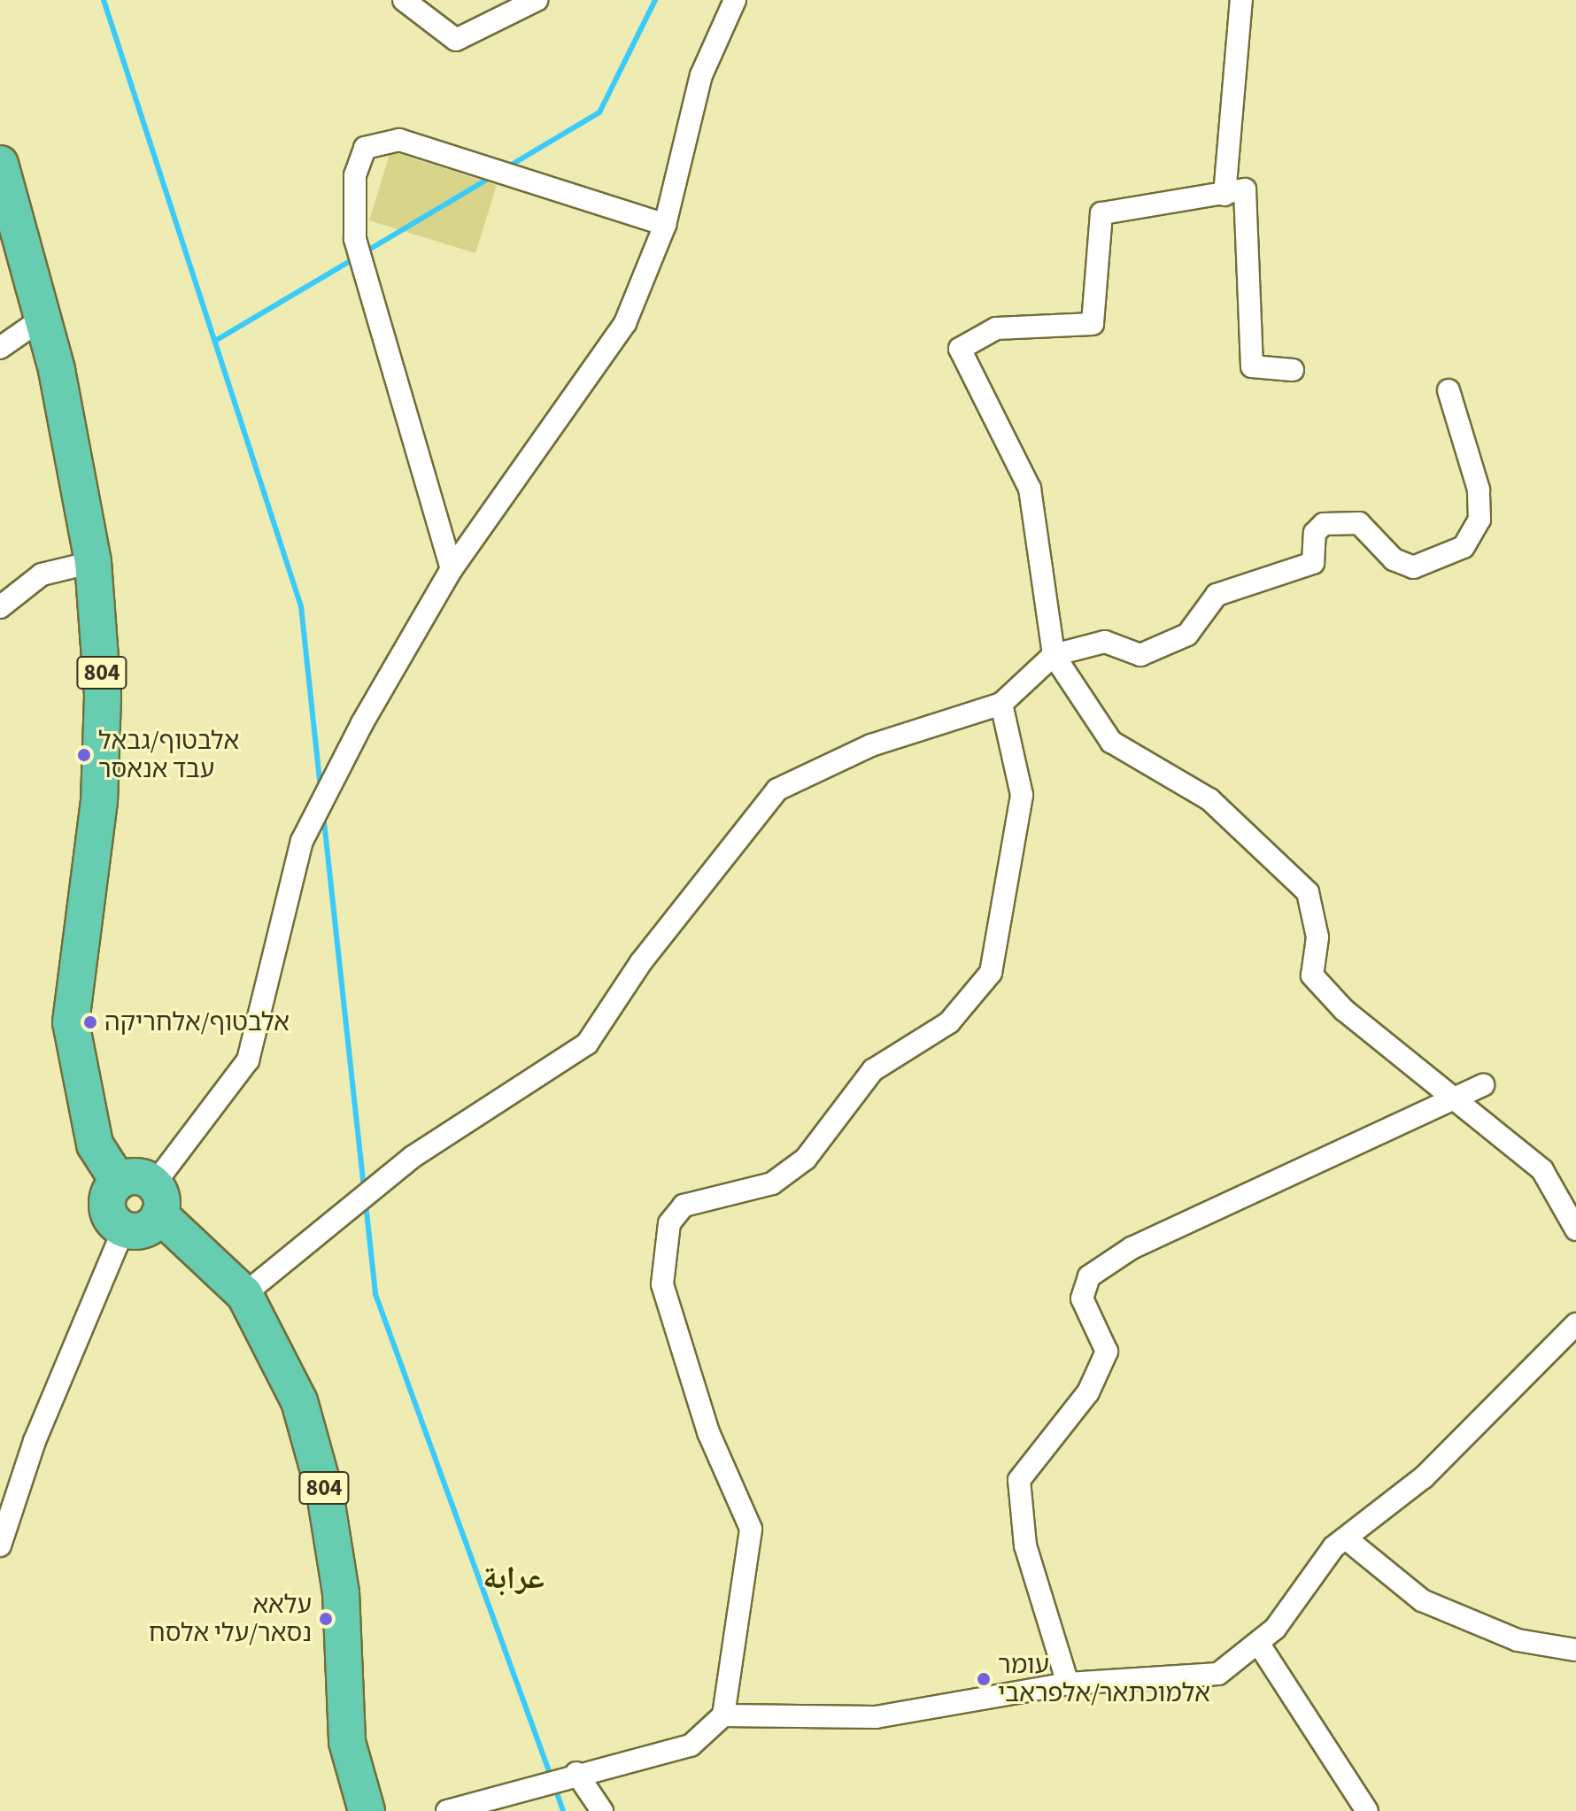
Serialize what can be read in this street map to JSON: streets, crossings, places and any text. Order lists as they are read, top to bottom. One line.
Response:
{"streets":{"main road":["804"]},"districts":["عرابة"],"places":["אלבטוף/גבאל עבד אנאסר","אלבטוף/אלחריקה","עלאא נסאר/עלי אלסח","עומר אלמוכתאר/אלפראבי"]}
